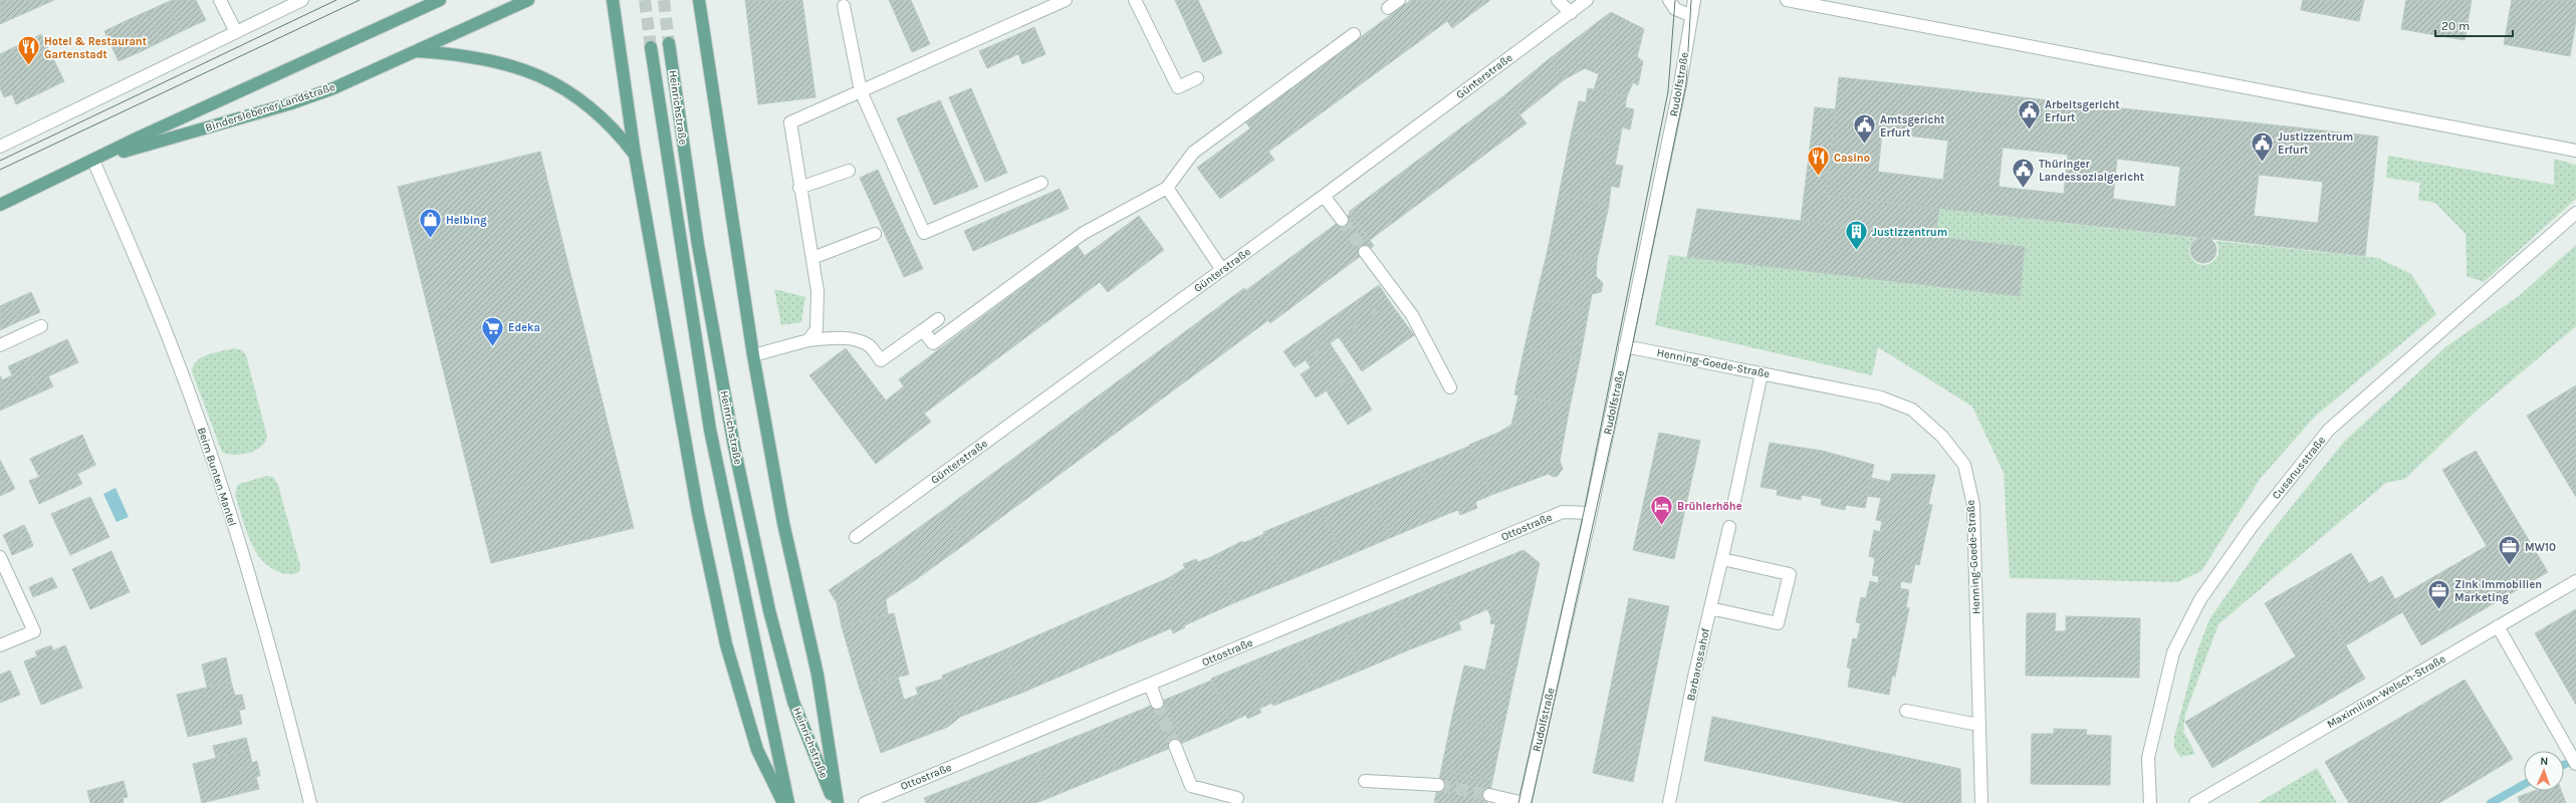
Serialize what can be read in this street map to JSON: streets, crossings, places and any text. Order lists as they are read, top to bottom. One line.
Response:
{"streets":{"main road":["Binderslebener Landstraße","Heinrichstraße"],"street":["Günterstraße","Rudolfstraße","Henning-Goede-Straße","Cusanusstraße","Beim Bunten Mantel","Ottostraße","Barbarossahof","Maximilian-Welsch-Straße"]},"crossings":[["Rudolfstraße","Henning-Goede-Straße"],["Rudolfstraße","Ottostraße"],["Binderslebener Landstraße","Beim Bunten Mantel"]],"places":{"restaurant":["Hotel & Restaurant Gartenstadt","Casino"],"public building":["Arbeitsgericht Erfurt","Amtsgericht Erfurt","Justizzentrum Erfurt","Thüringer Landessozialgericht"],"shop":["Helbing"],"building":["Justizzentrum"],"supermarket":["Edeka"],"hotel":["Brühlerhöhe"],"office":["MW10","Zink Immobilien Marketing"]},"scale_bar":"20 m","north":"top"}
